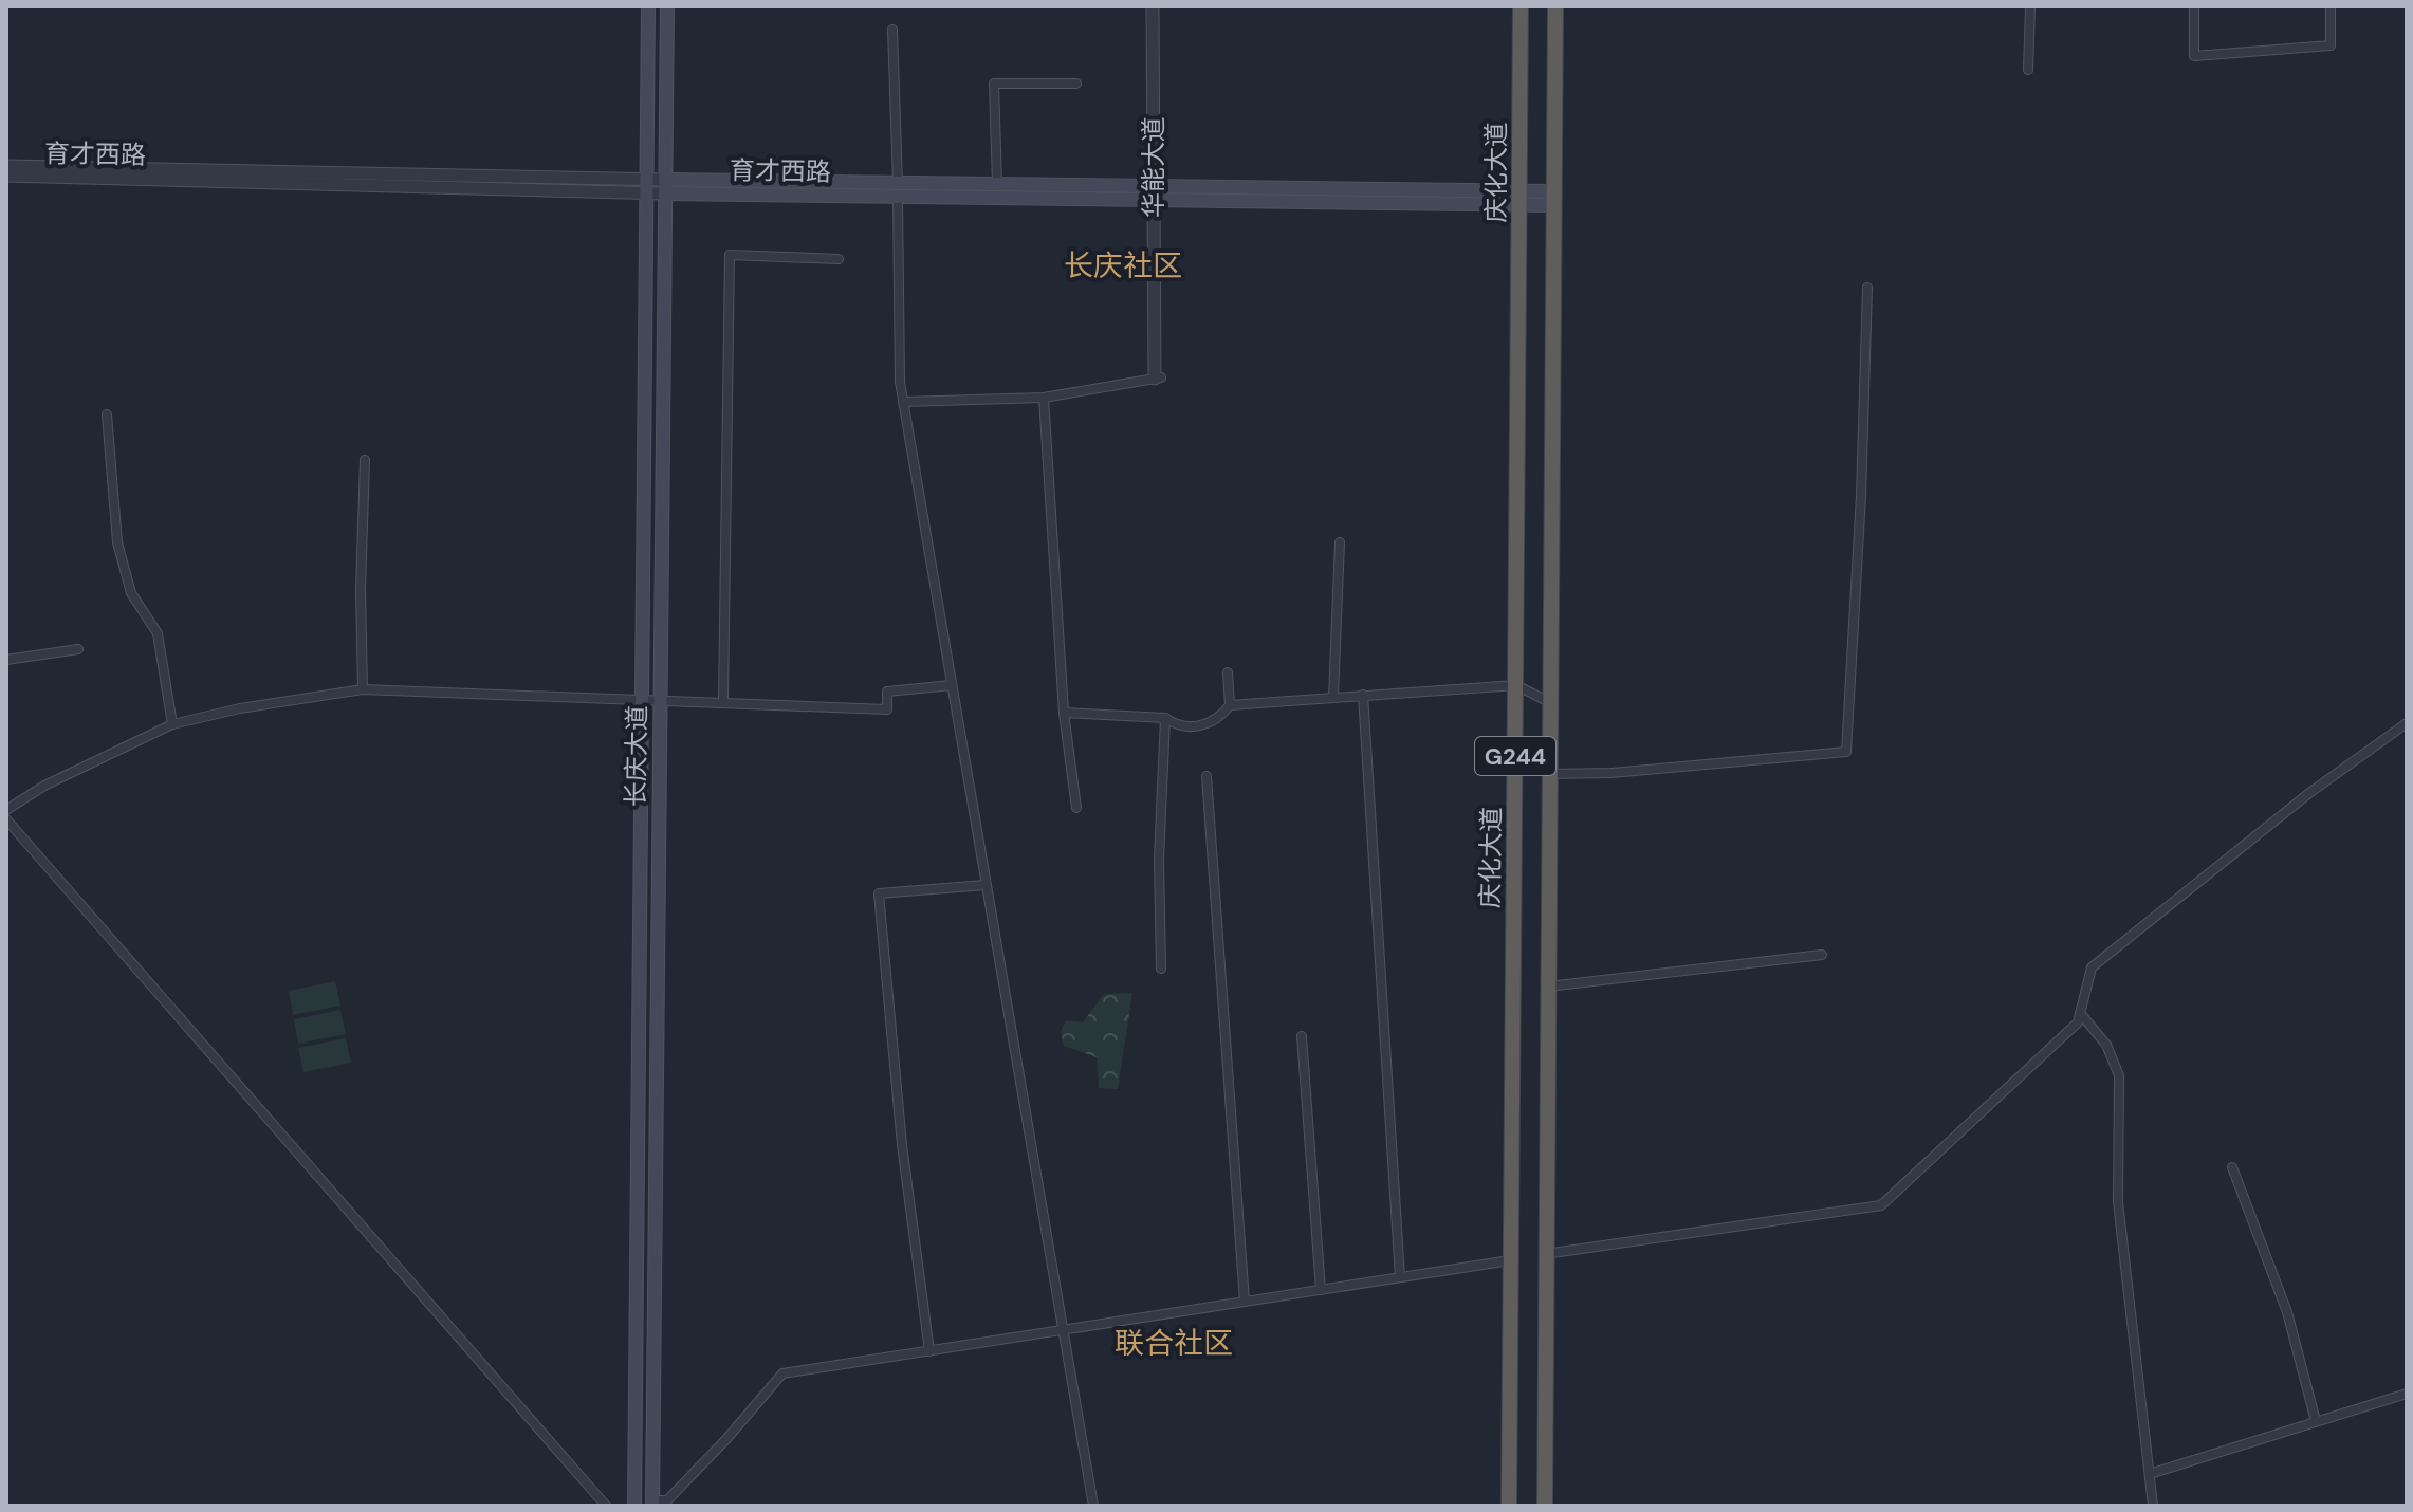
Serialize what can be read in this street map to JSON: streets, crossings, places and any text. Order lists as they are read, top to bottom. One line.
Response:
{"streets":{"highway":["庆化大道","G244"],"main road":["育才西路","长庆大道"],"street":["华能大道"]},"crossings":[["育才西路","华能大道"],["育才西路","庆化大道"],["育才西路","长庆大道"],["育才西路","G244"]],"districts":["长庆社区","联合社区"]}
